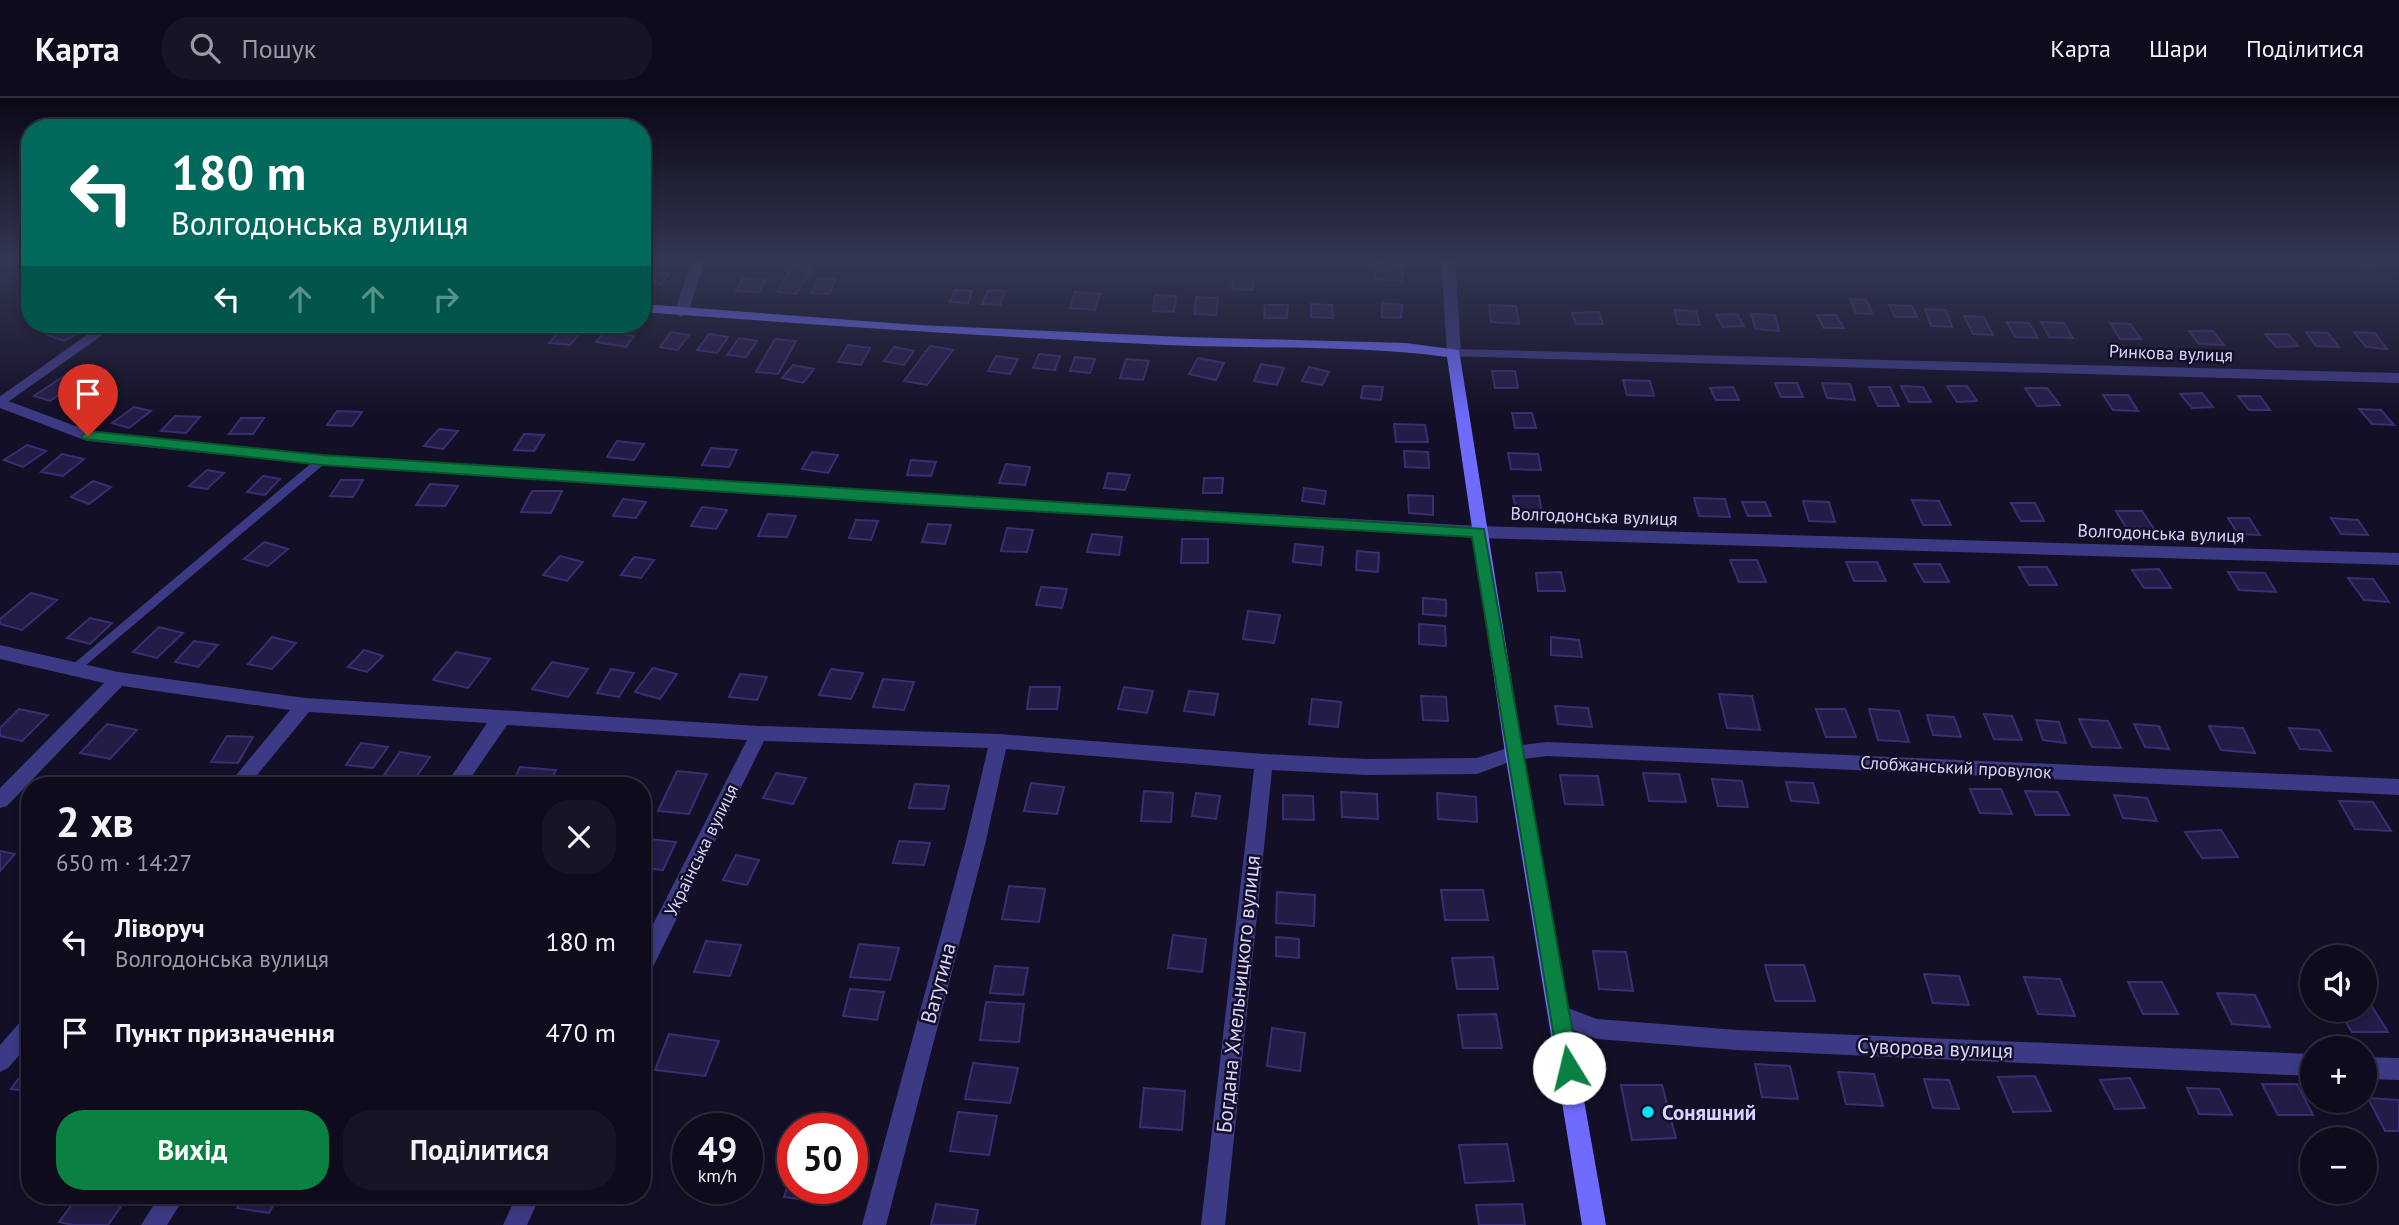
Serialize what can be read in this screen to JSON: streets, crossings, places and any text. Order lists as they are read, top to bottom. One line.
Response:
{"streets":{"main road":["Ринкова вулиця"],"street":["Волгодонська вулиця","Слобжанський провулок","Українська вулиця","Ватутина","Богдана Хмельницкого вулиця","Суворова вулиця"]},"crossings":[["Слобжанський провулок","Українська вулиця"],["Слобжанський провулок","Ватутина"],["Слобжанський провулок","Богдана Хмельницкого вулиця"]],"places":["Соняшний"],"page":{"header":"Карта","search":"Пошук","nav":["Карта","Шари","Поділитися"],"turn":["180 m","Волгодонська вулиця"],"heading":["2 хв","650 m · 14:27"],"list":[{"name":"Ліворуч","note":"Волгодонська вулиця","value":"180 m"},{"name":"Пункт призначення","value":"470 m"}],"map_buttons":["+","−"],"buttons":["Вихід","Поділитися"],"speed":"49 km/h","limit":"50"}}
